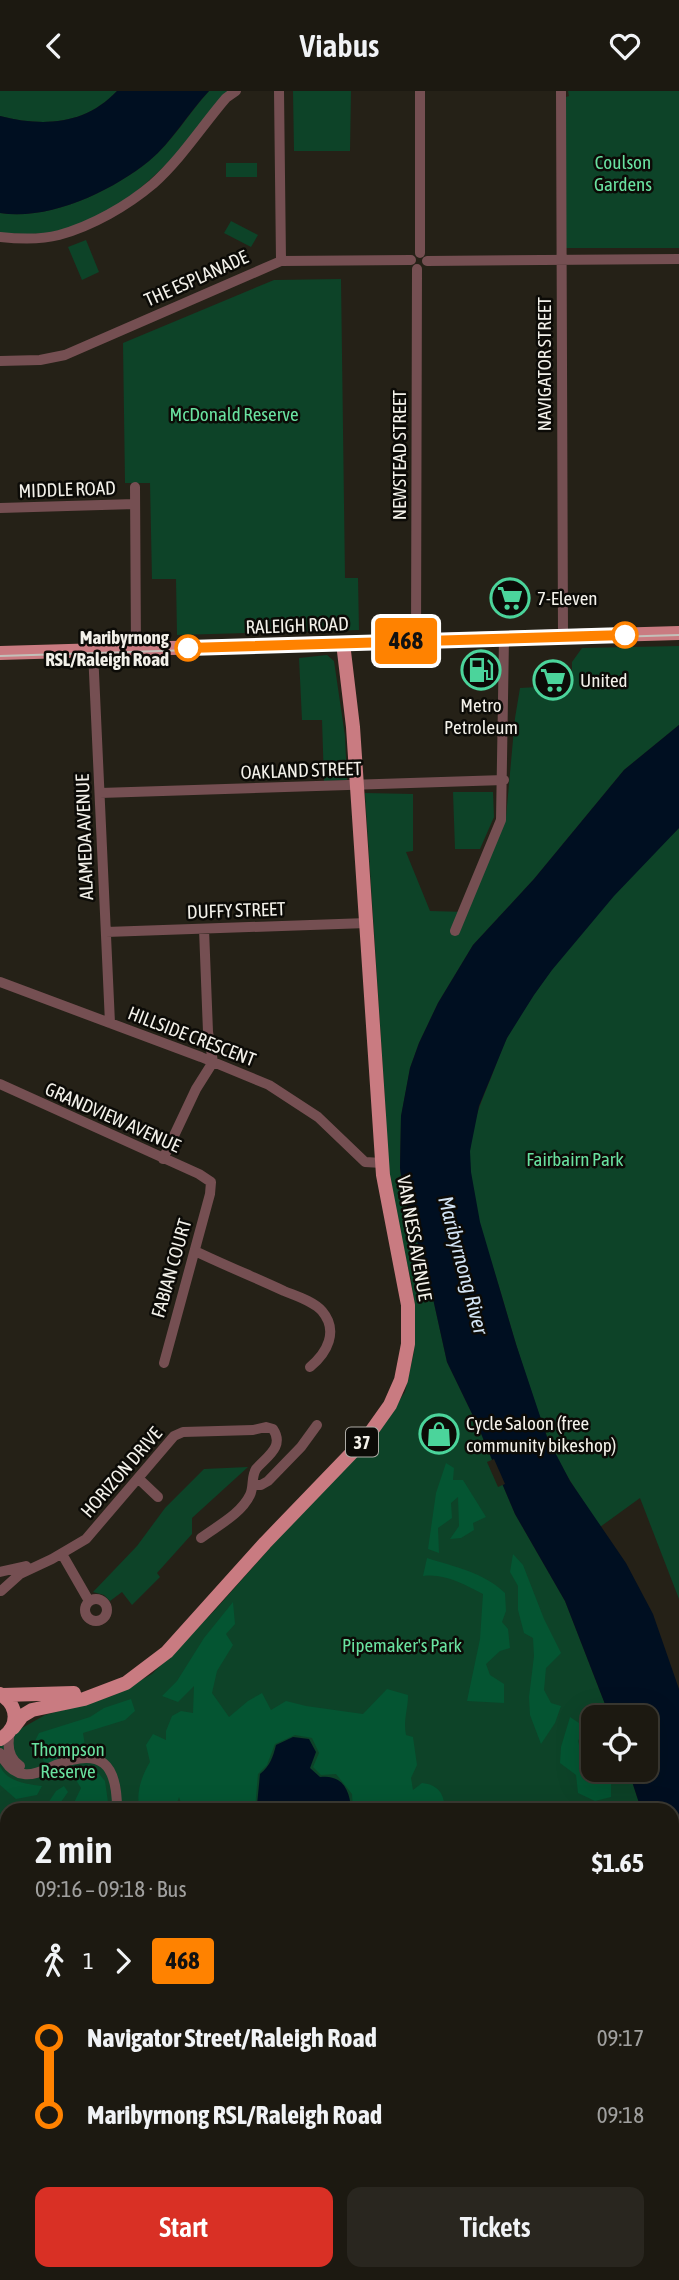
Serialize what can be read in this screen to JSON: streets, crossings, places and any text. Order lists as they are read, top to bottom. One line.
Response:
{"streets":{"main road":["RALEIGH ROAD","VAN NESS AVENUE","37"],"street":["THE ESPLANADE","NAVIGATOR STREET","NEWSTEAD STREET","MIDDLE ROAD","OAKLAND STREET","ALAMEDA AVENUE","DUFFY STREET","HILLSIDE CRESCENT","GRANDVIEW AVENUE","FABIAN COURT","HORIZON DRIVE"]},"crossings":[["THE ESPLANADE","NAVIGATOR STREET"],["THE ESPLANADE","NEWSTEAD STREET"],["NAVIGATOR STREET","RALEIGH ROAD"],["NEWSTEAD STREET","RALEIGH ROAD"],["RALEIGH ROAD","ALAMEDA AVENUE"],["RALEIGH ROAD","VAN NESS AVENUE"],["OAKLAND STREET","ALAMEDA AVENUE"],["OAKLAND STREET","VAN NESS AVENUE"],["ALAMEDA AVENUE","DUFFY STREET"],["ALAMEDA AVENUE","HILLSIDE CRESCENT"],["DUFFY STREET","VAN NESS AVENUE"],["HILLSIDE CRESCENT","VAN NESS AVENUE"],["GRANDVIEW AVENUE","FABIAN COURT"],["VAN NESS AVENUE","37"]],"water":["Maribyrnong River"],"parks":["Coulson Gardens","McDonald Reserve","Fairbairn Park","Pipemaker's Park","Thompson Reserve"],"places":{"supermarket":["7-Eleven","United"],"other":["Maribyrnong RSL/Raleigh Road"],"fuel station":["Metro Petroleum"],"shop":["Cycle Saloon (free community bikeshop)"]},"lines":["bus line 468"],"page":{"header":"Viabus","on_map":"468","heading":["2 min","09:16 – 09:18 · Bus","$1.65"],"legs":["1","468"],"list":[{"name":"Navigator Street/Raleigh Road","value":"09:17"},{"name":"Maribyrnong RSL/Raleigh Road","value":"09:18"}],"buttons":["Start","Tickets"]}}
